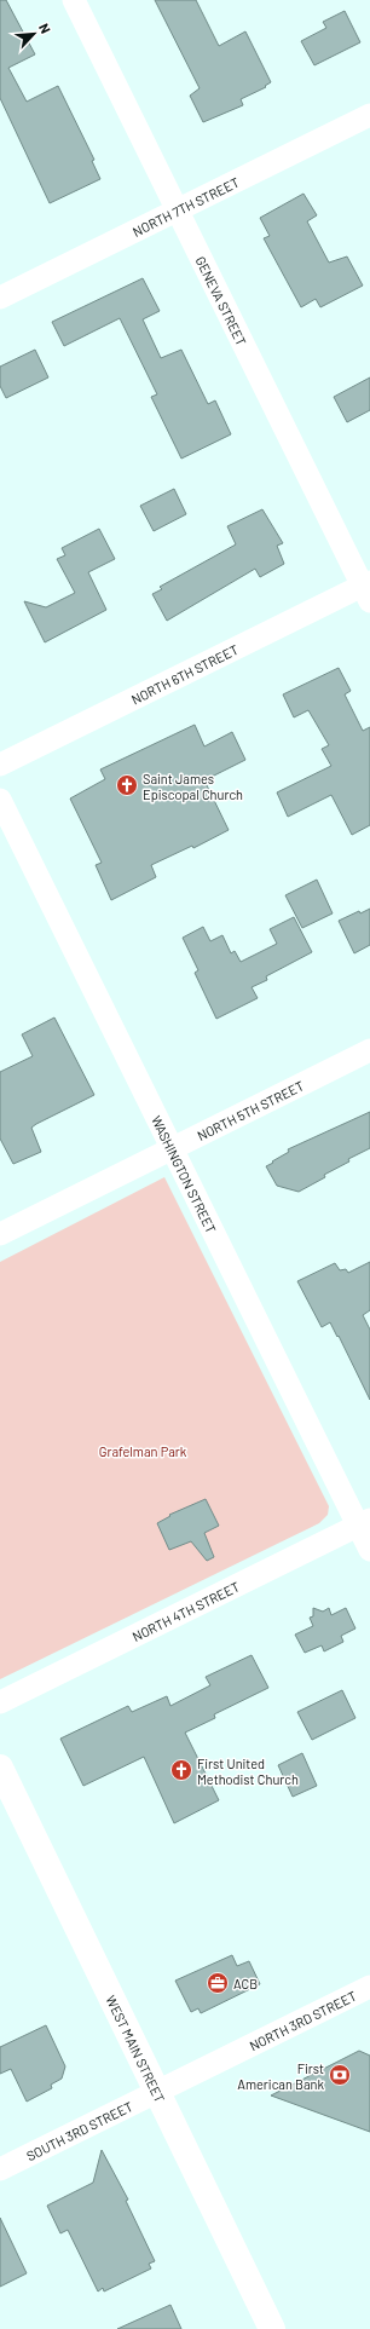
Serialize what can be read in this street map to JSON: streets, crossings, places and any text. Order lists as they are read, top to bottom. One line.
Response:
{"streets":{"main road":["WEST MAIN STREET"],"street":["NORTH 7TH STREET","GENEVA STREET","NORTH 6TH STREET","NORTH 5TH STREET","WASHINGTON STREET","NORTH 4TH STREET","NORTH 3RD STREET","SOUTH 3RD STREET"]},"crossings":[["NORTH 7TH STREET","GENEVA STREET"],["GENEVA STREET","NORTH 6TH STREET"],["NORTH 5TH STREET","WASHINGTON STREET"],["WASHINGTON STREET","NORTH 4TH STREET"],["NORTH 3RD STREET","WEST MAIN STREET"],["NORTH 3RD STREET","SOUTH 3RD STREET"],["WEST MAIN STREET","SOUTH 3RD STREET"]],"parks":["Grafelman Park"],"places":{"church":["Saint James Episcopal Church","First United Methodist Church"],"office":["ACB"],"bank":["First American Bank"]},"north":"top right"}
